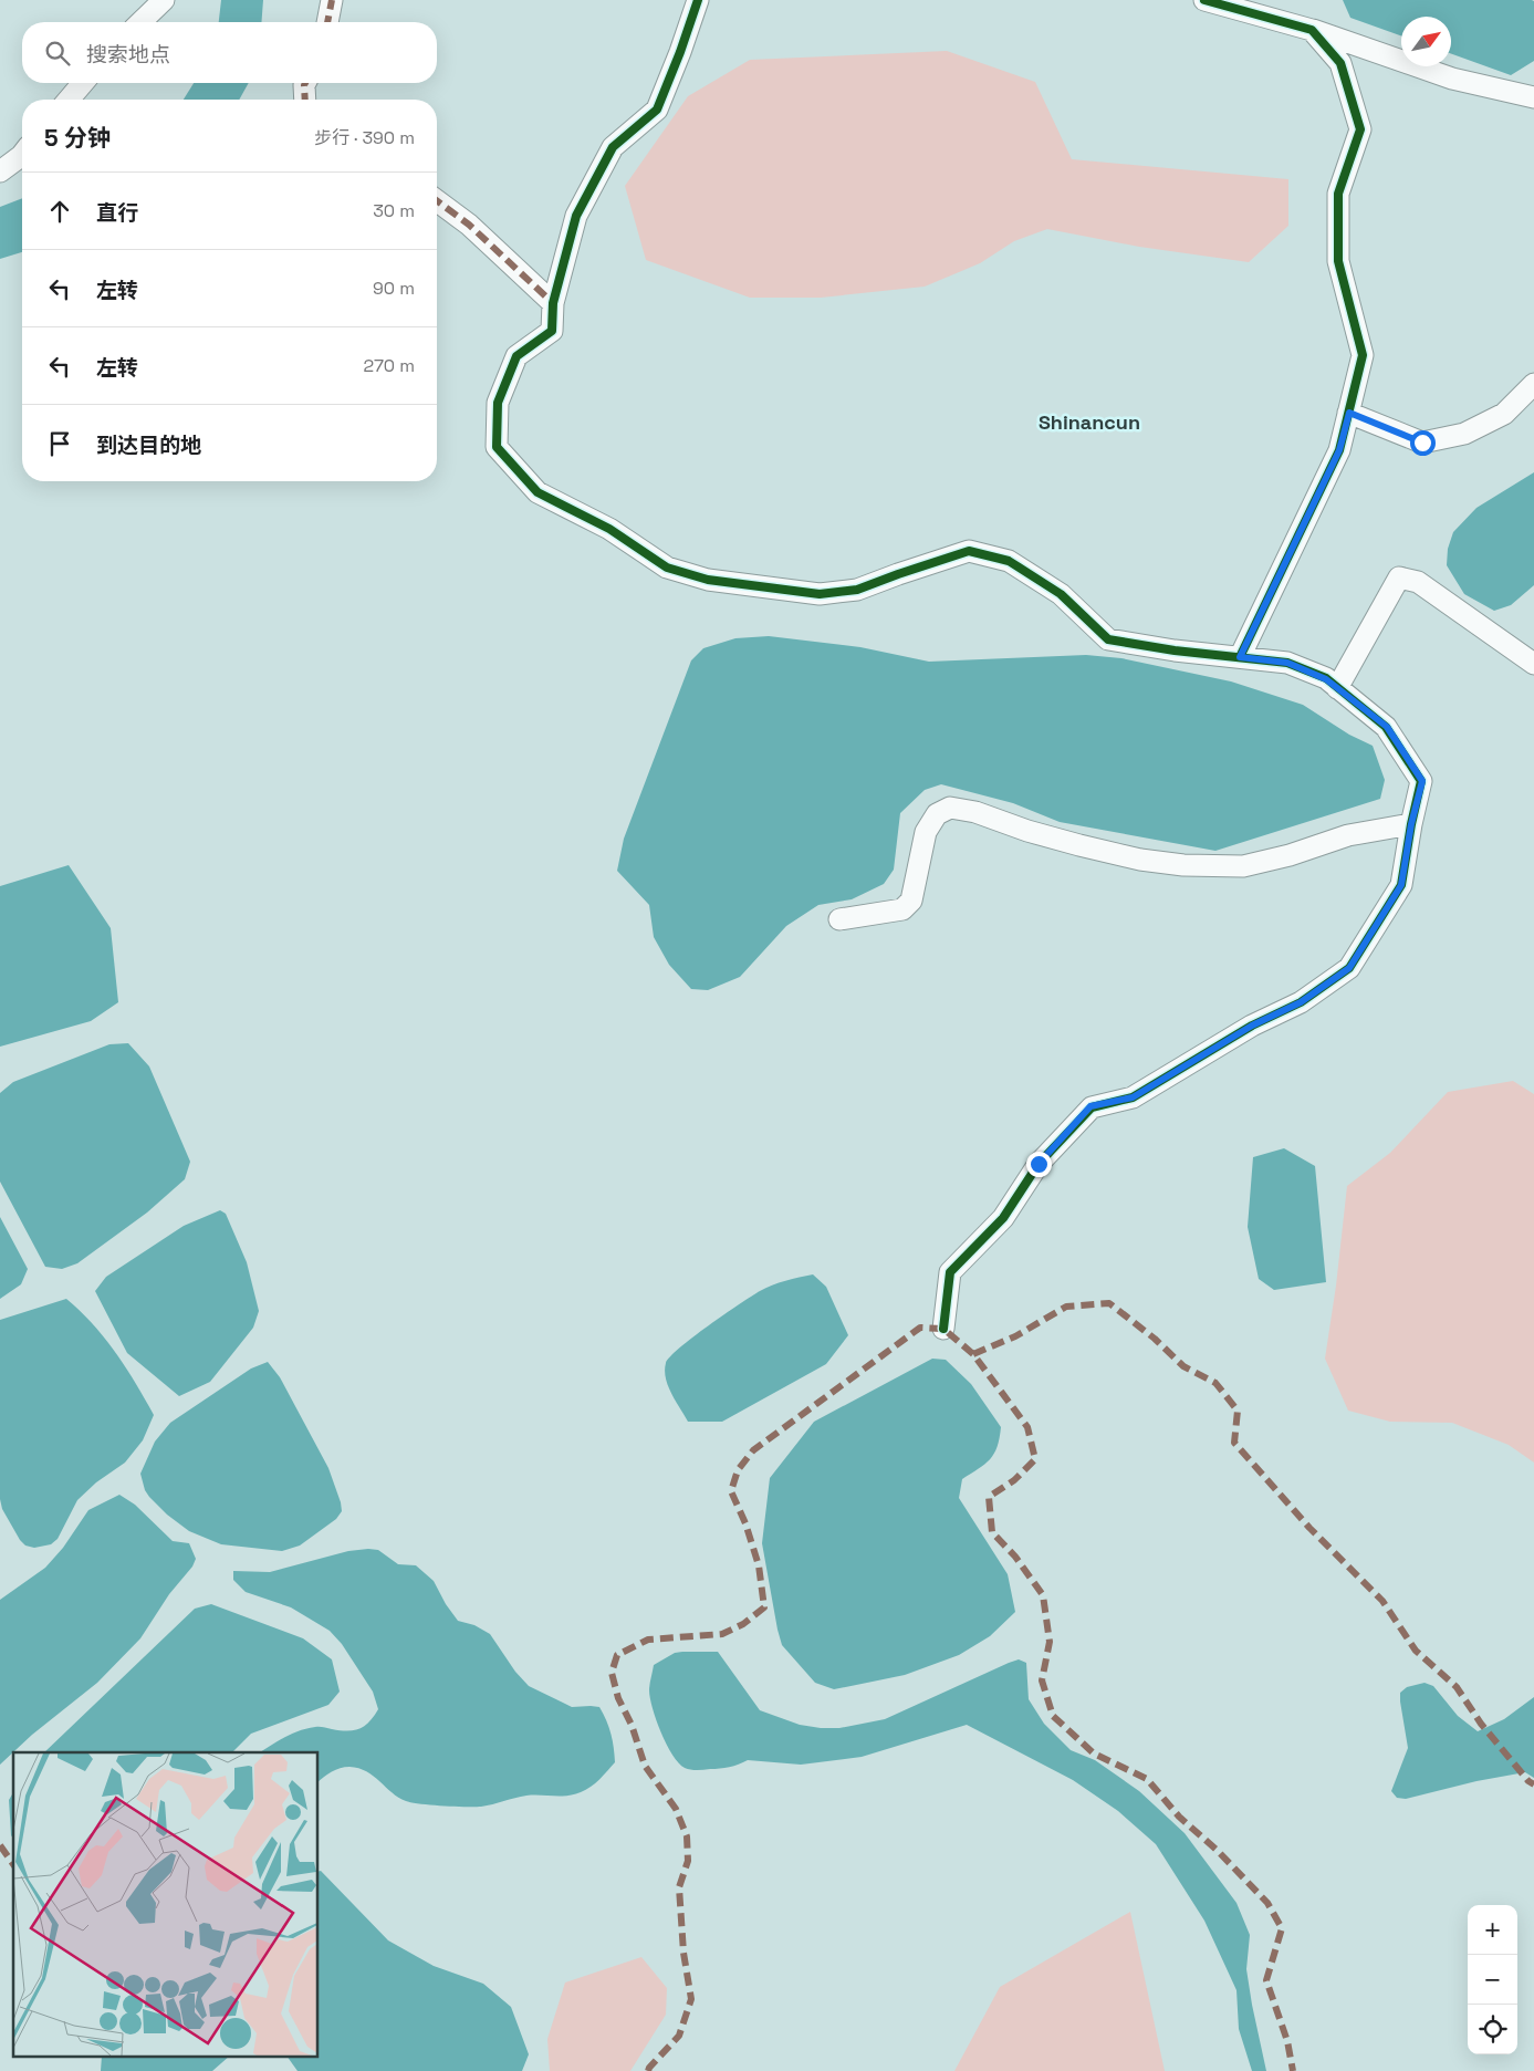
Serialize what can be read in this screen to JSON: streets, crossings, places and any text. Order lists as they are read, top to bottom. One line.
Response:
{"districts":["Shinancun"],"north":"top right","page":{"search":"搜索地点","heading":["5 分钟","步行 · 390 m"],"list":[["直行","30 m"],["左转","90 m"],["左转","270 m"],"到达目的地"],"map_buttons":["+","−"]}}
